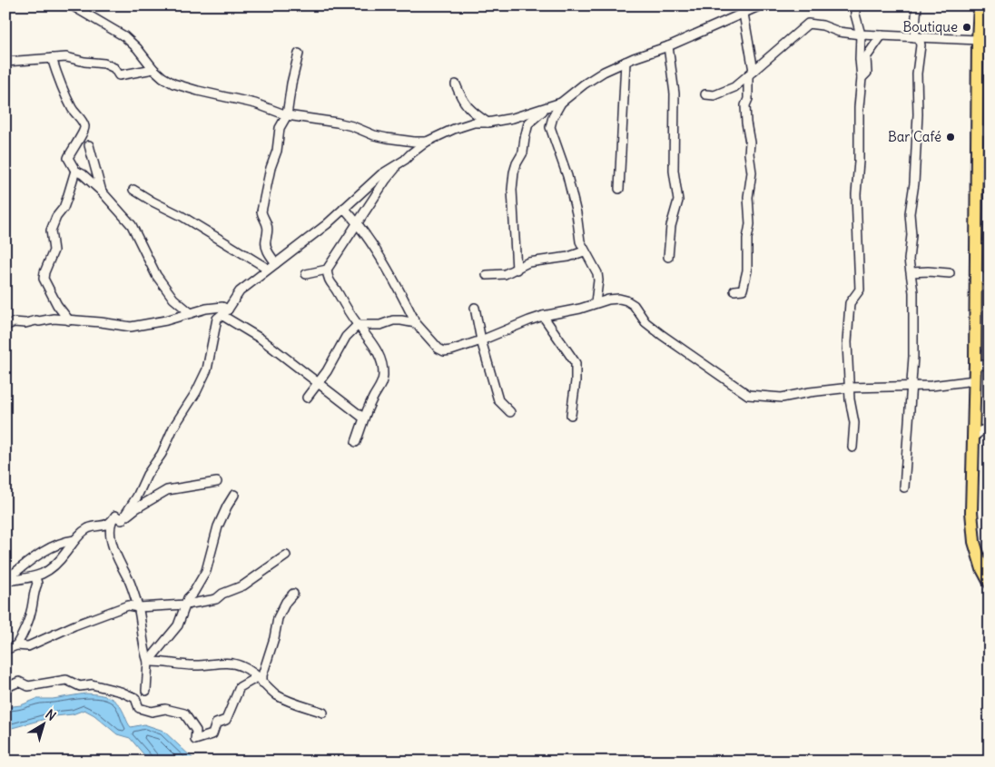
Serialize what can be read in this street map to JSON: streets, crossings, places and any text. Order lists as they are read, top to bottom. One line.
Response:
{"places":["Boutique","Bar Café"],"north":"top right"}
